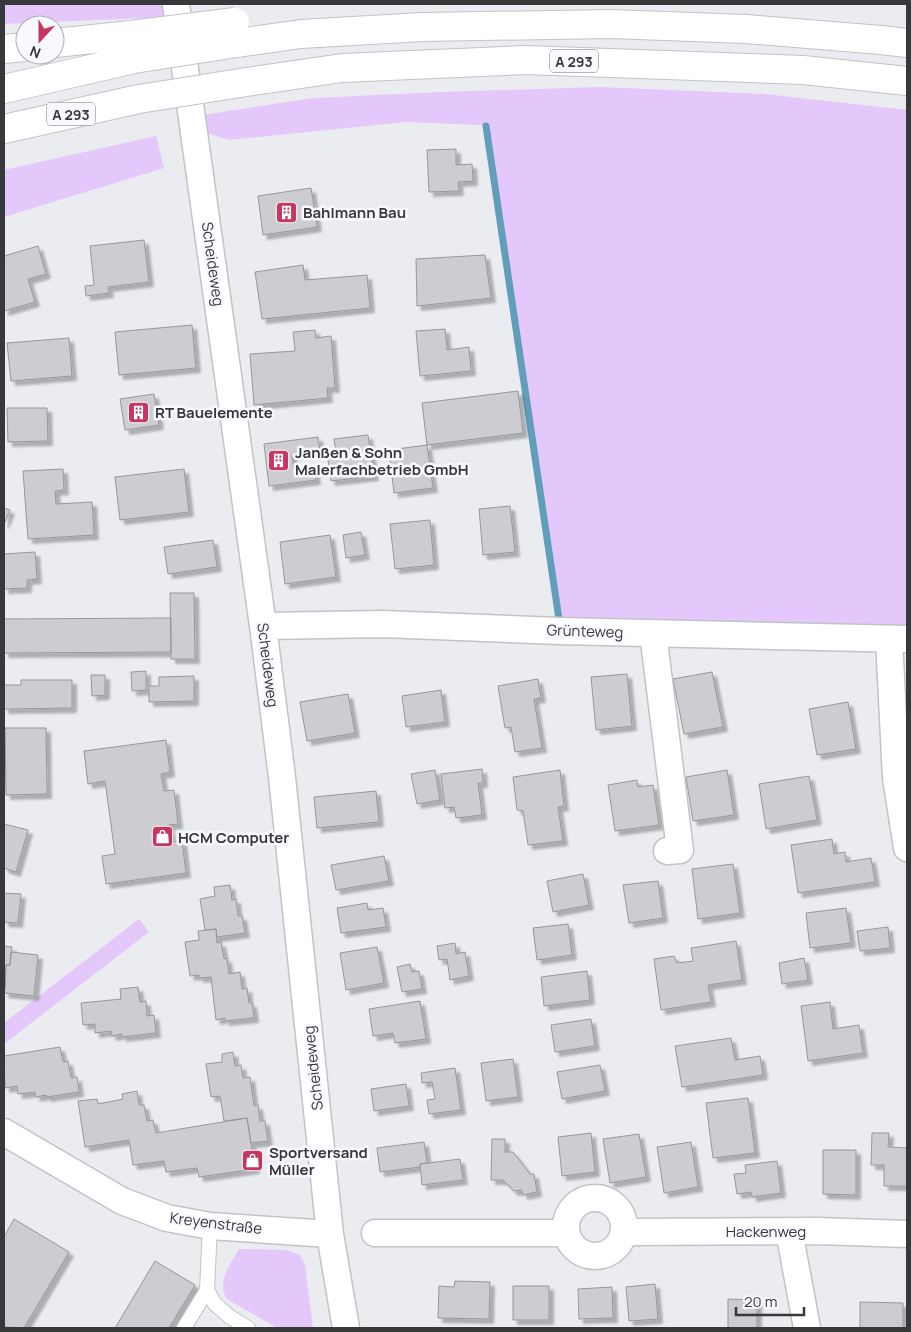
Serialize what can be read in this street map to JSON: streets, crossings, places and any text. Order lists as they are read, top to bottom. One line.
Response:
{"streets":{"highway":["A 293"],"street":["Scheideweg","Grünteweg","Kreyenstraße","Hackenweg"]},"crossings":[["Scheideweg","Grünteweg"],["Scheideweg","Kreyenstraße"]],"places":{"building":["Bahlmann Bau","RT Bauelemente","Janßen & Sohn Malerfachbetrieb GmbH"],"shop":["HCM Computer","Sportversand Müller"]},"scale_bar":"20 m","north":"bottom"}
